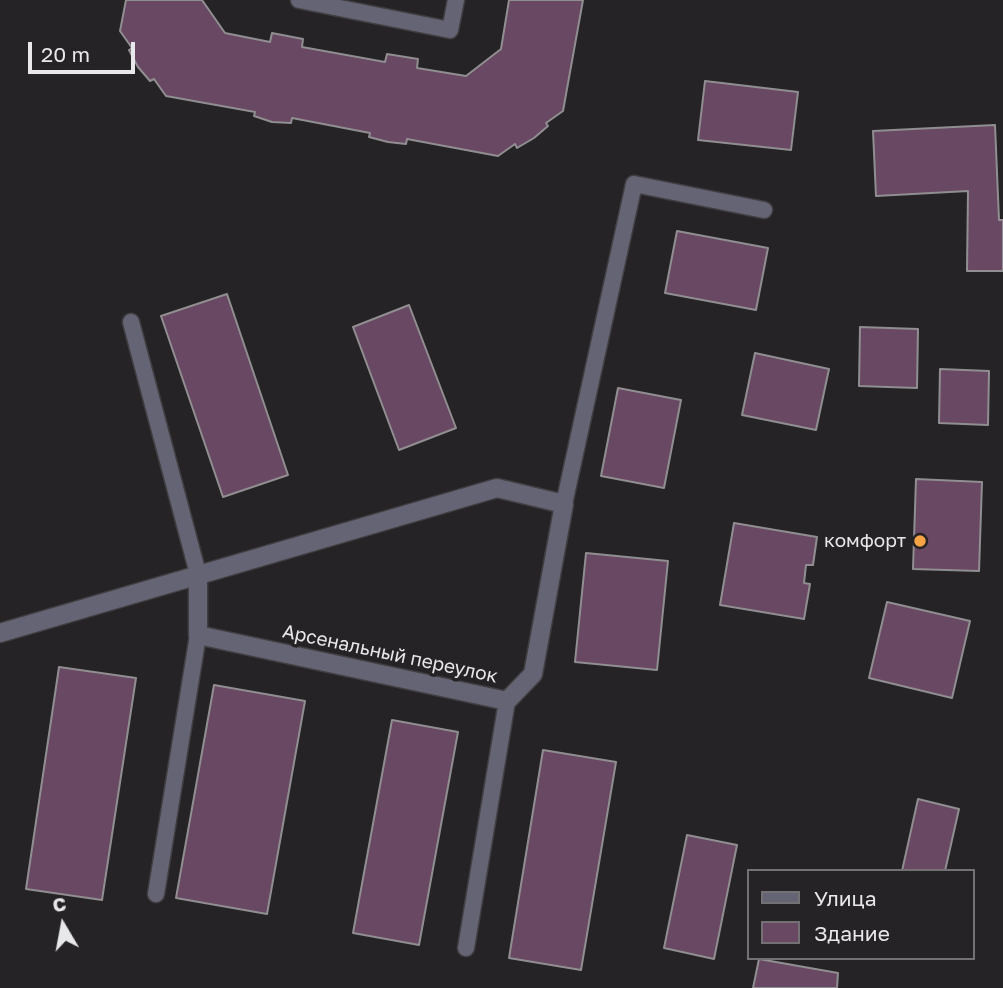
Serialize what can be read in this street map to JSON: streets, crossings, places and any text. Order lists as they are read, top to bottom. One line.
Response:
{"streets":{"street":["Арсенальный переулок"]},"places":["комфорт"],"legend":["Улица","Здание"],"scale_bar":"20 m","north":"top"}
